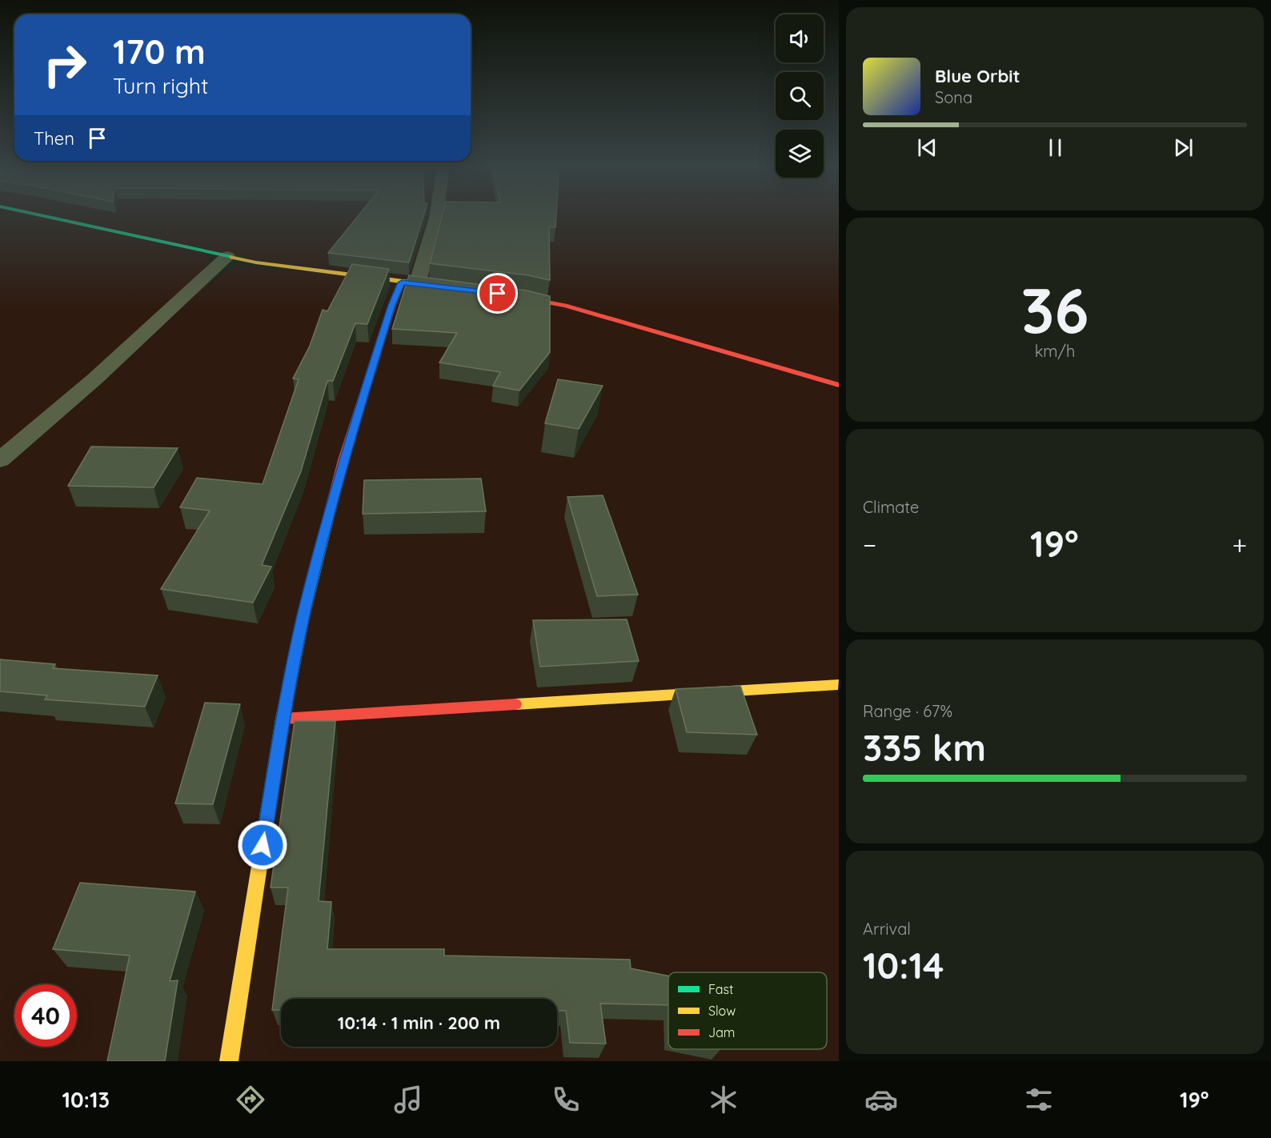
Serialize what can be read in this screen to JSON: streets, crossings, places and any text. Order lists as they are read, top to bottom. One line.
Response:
{"legend":["Fast","Slow","Jam"],"page":{"turn":["170 m","Turn right"],"song":["Blue Orbit","Sona"],"then":"Then","tile":[["36","km/h"],"Climate",["Range · 67%","335 km"],["Arrival","10:14"]],"heat":["−","19°","+"],"limit":"40","trip":"10:14 · 1 min · 200 m","tabs":["10:13","19°"]}}
